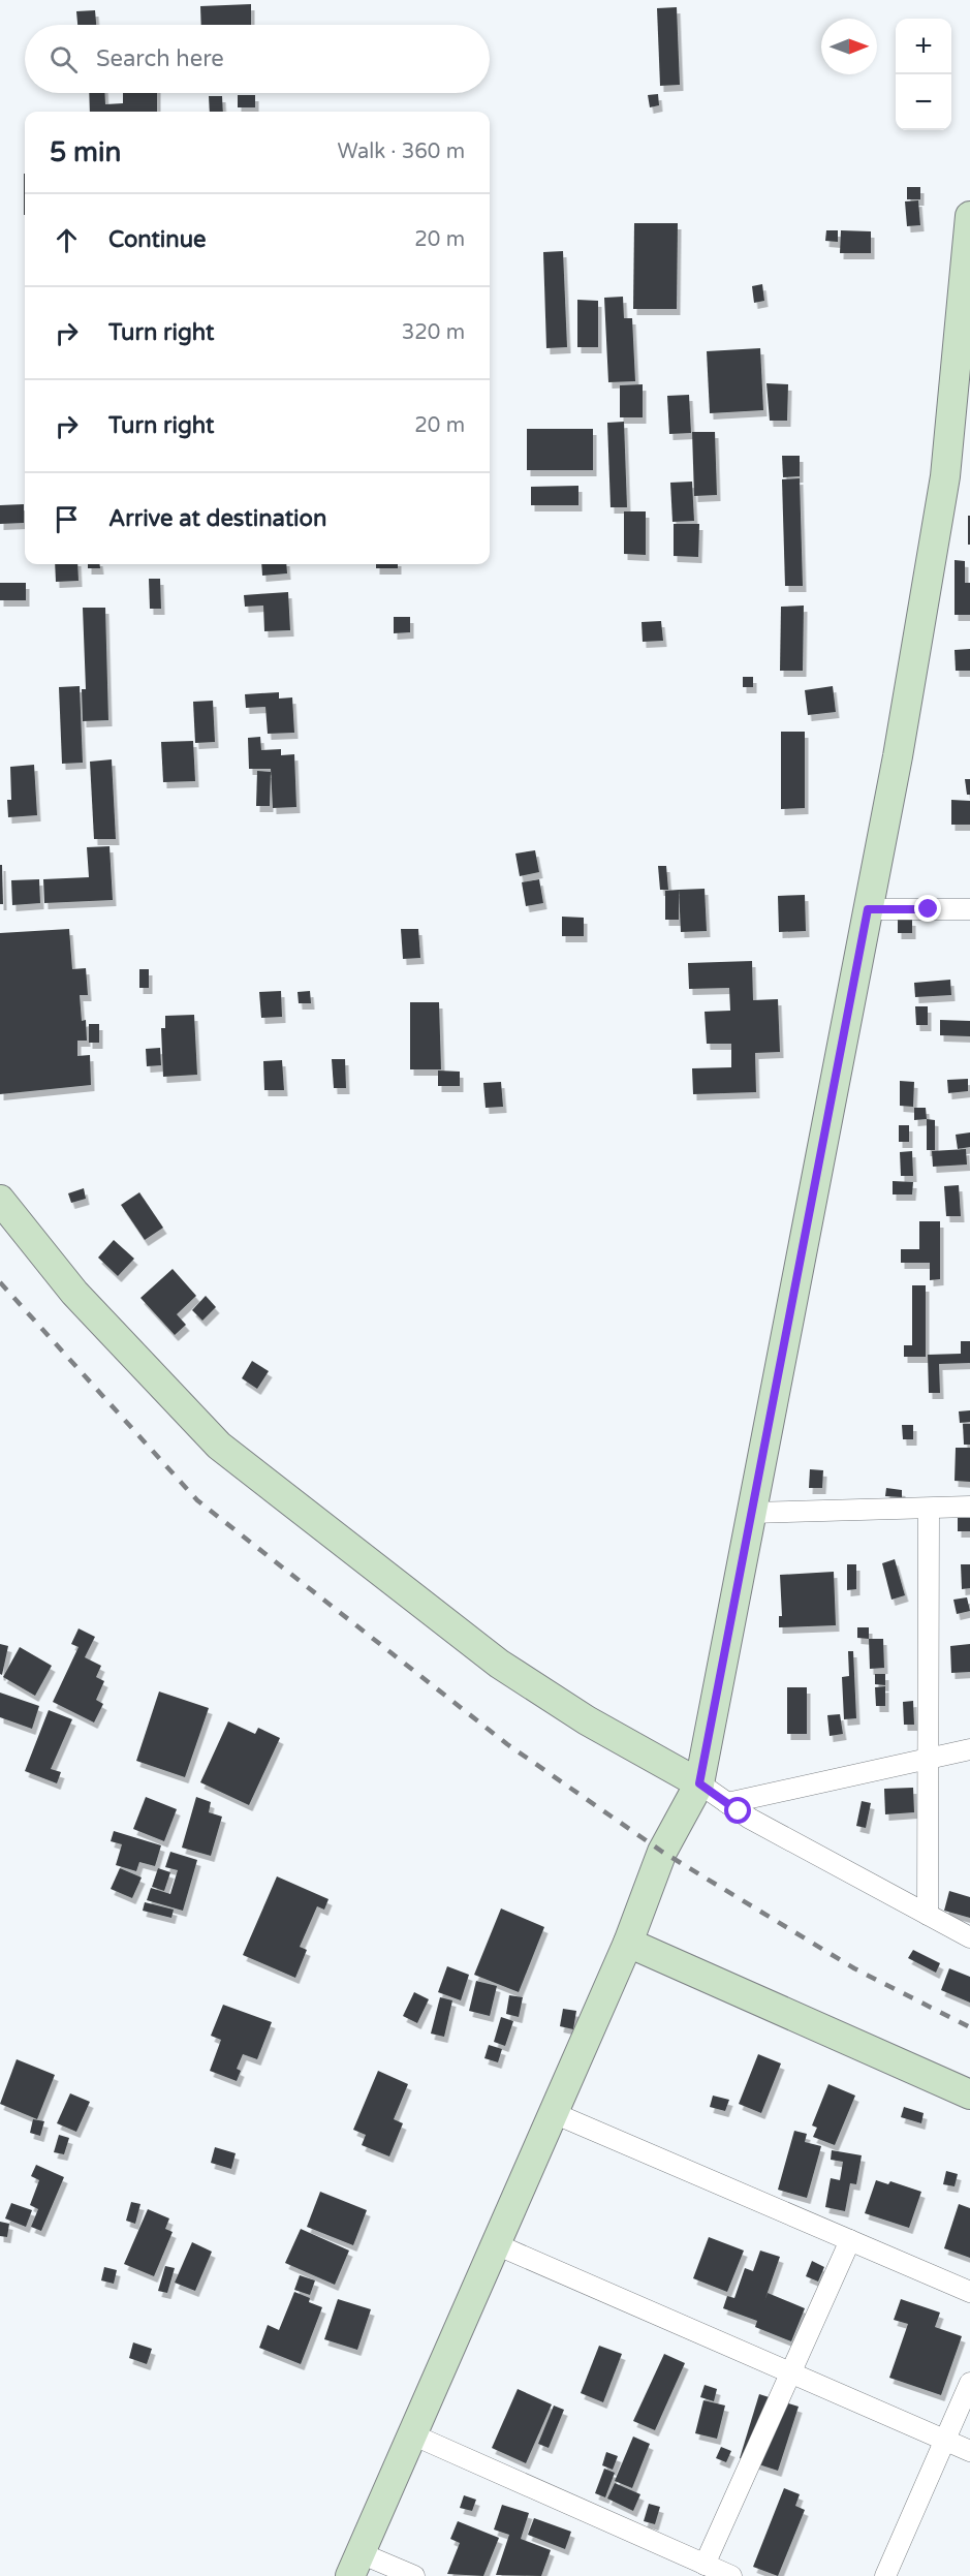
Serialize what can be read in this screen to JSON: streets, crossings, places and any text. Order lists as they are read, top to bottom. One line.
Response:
{"north":"right","page":{"map_buttons":["+","−"],"search":"Search here","heading":["5 min","Walk · 360 m"],"list":[["Continue","20 m"],["Turn right","320 m"],["Turn right","20 m"],"Arrive at destination"]}}
